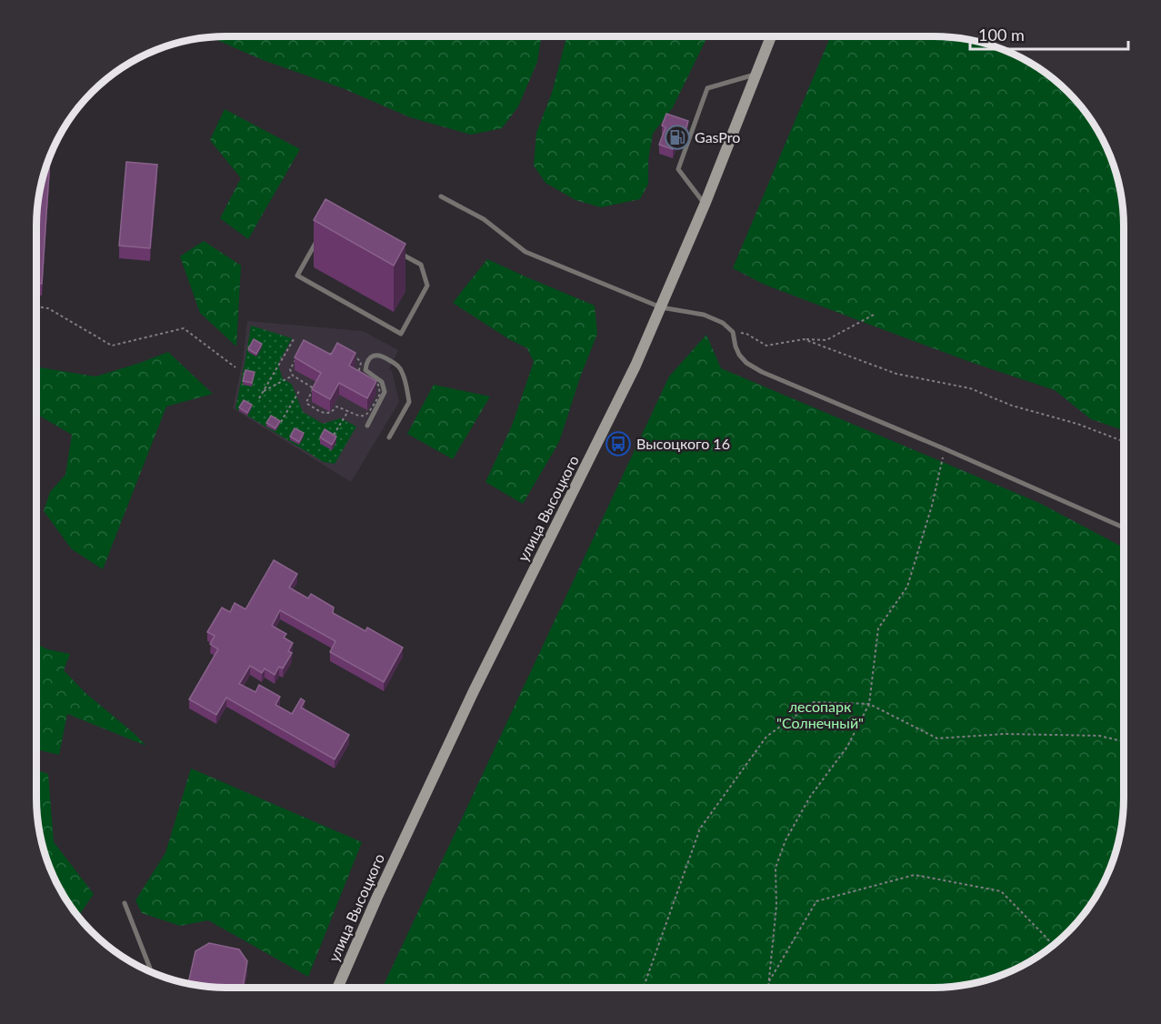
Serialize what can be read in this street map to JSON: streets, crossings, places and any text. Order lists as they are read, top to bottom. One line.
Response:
{"streets":{"main road":["улица Высоцкого"]},"parks":["лесопарк \"Солнечный\""],"places":{"fuel station":["GasPro"],"bus stop":["Высоцкого 16"]},"scale_bar":"100 m"}
